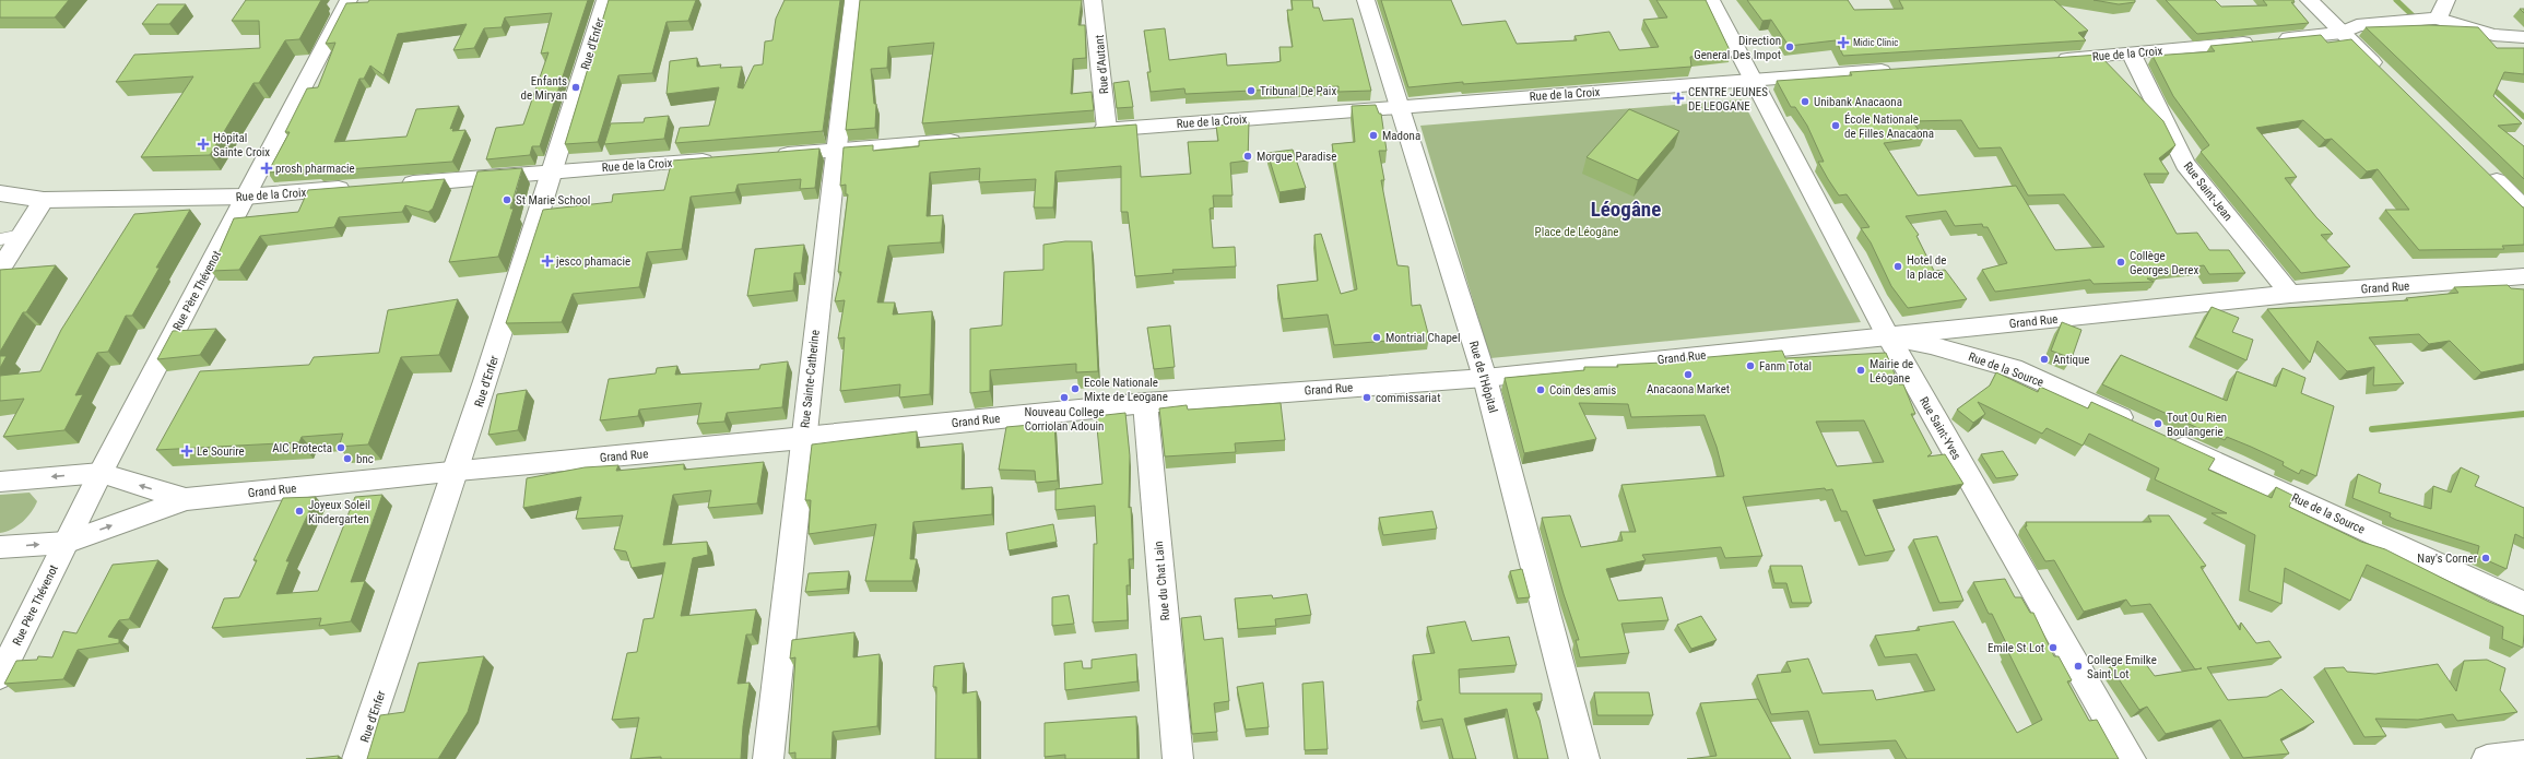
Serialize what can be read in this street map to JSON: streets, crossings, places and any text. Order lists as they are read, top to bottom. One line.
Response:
{"streets":{"street":["Rue d'Enfer","Rue de la Croix","Rue d'Autant","Rue Saint-Jean","Grand Rue","Rue Père Thévenot","Rue de la Source","Rue de l'Hôpital","Rue Sainte-Catherine","Rue Saint-Yves","Rue du Chat Lain"]},"crossings":[["Rue d'Enfer","Rue de la Croix"],["Rue d'Enfer","Grand Rue"],["Rue de la Croix","Rue d'Autant"],["Rue de la Croix","Rue Saint-Jean"],["Rue de la Croix","Rue Père Thévenot"],["Rue de la Croix","Rue de l'Hôpital"],["Rue de la Croix","Rue Saint-Yves"],["Rue Saint-Jean","Grand Rue"],["Grand Rue","Rue Père Thévenot"],["Grand Rue","Rue de la Source"],["Grand Rue","Rue de l'Hôpital"],["Grand Rue","Rue Sainte-Catherine"],["Grand Rue","Rue Saint-Yves"],["Grand Rue","Rue du Chat Lain"],["Rue de la Source","Rue Saint-Yves"]],"districts":["Léogâne"],"parks":["Place de Léogâne"],"places":{"health":["Midic Clinic","CENTRE JEUNES DE LEOGANE","Hôpital Sainte Croix","prosh pharmacie","jesco phamacie","Le Sourire"],"other":["Direction General Des Impot","Enfants de Miryan","Tribunal De Paix","Unibank Anacaona","École Nationale de Filles Anacaona","Madona","Morgue Paradise","St Marie School","Collège Georges Derex","Hotel de la place","Montrial Chapel","Antique","Fanm Total","Mairie de Léôgane","Anacaona Market","Ecole Nationale Mixte de Leogane","Coin des amis","Nouveau College Corriolan Adouin","commissariat","Tout Ou Rien Boulangerie","AIC Protecta","bnc","Joyeux Soleil Kindergarten","Nay's Corner","Emile St Lot","College Emilke Saint Lot"]}}
